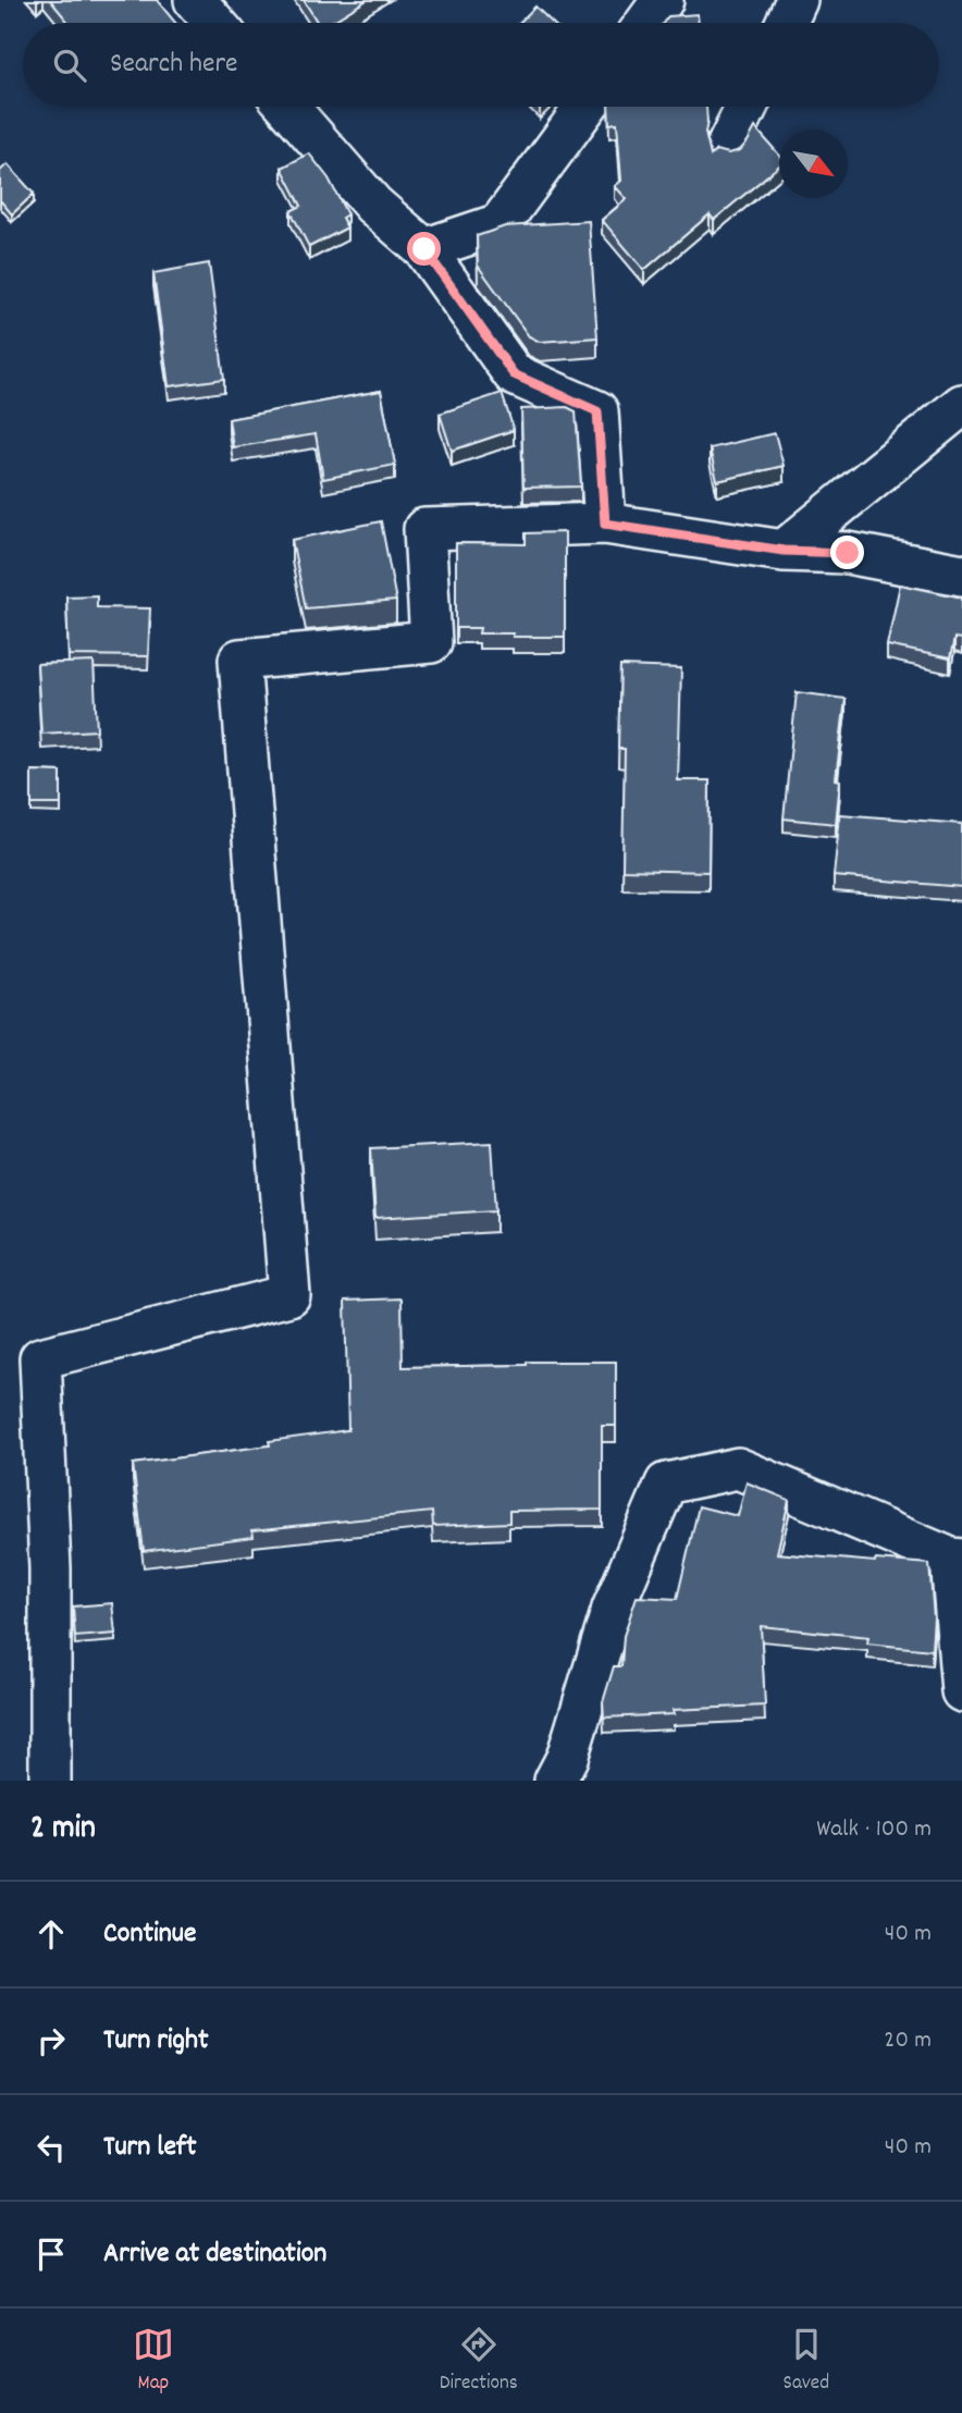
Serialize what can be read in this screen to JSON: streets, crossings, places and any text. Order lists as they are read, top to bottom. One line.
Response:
{"north":"bottom right","page":{"search":"Search here","heading":["2 min","Walk · 100 m"],"list":[["Continue","40 m"],["Turn right","20 m"],["Turn left","40 m"],"Arrive at destination"],"nav":["Map","Directions","Saved"]}}
